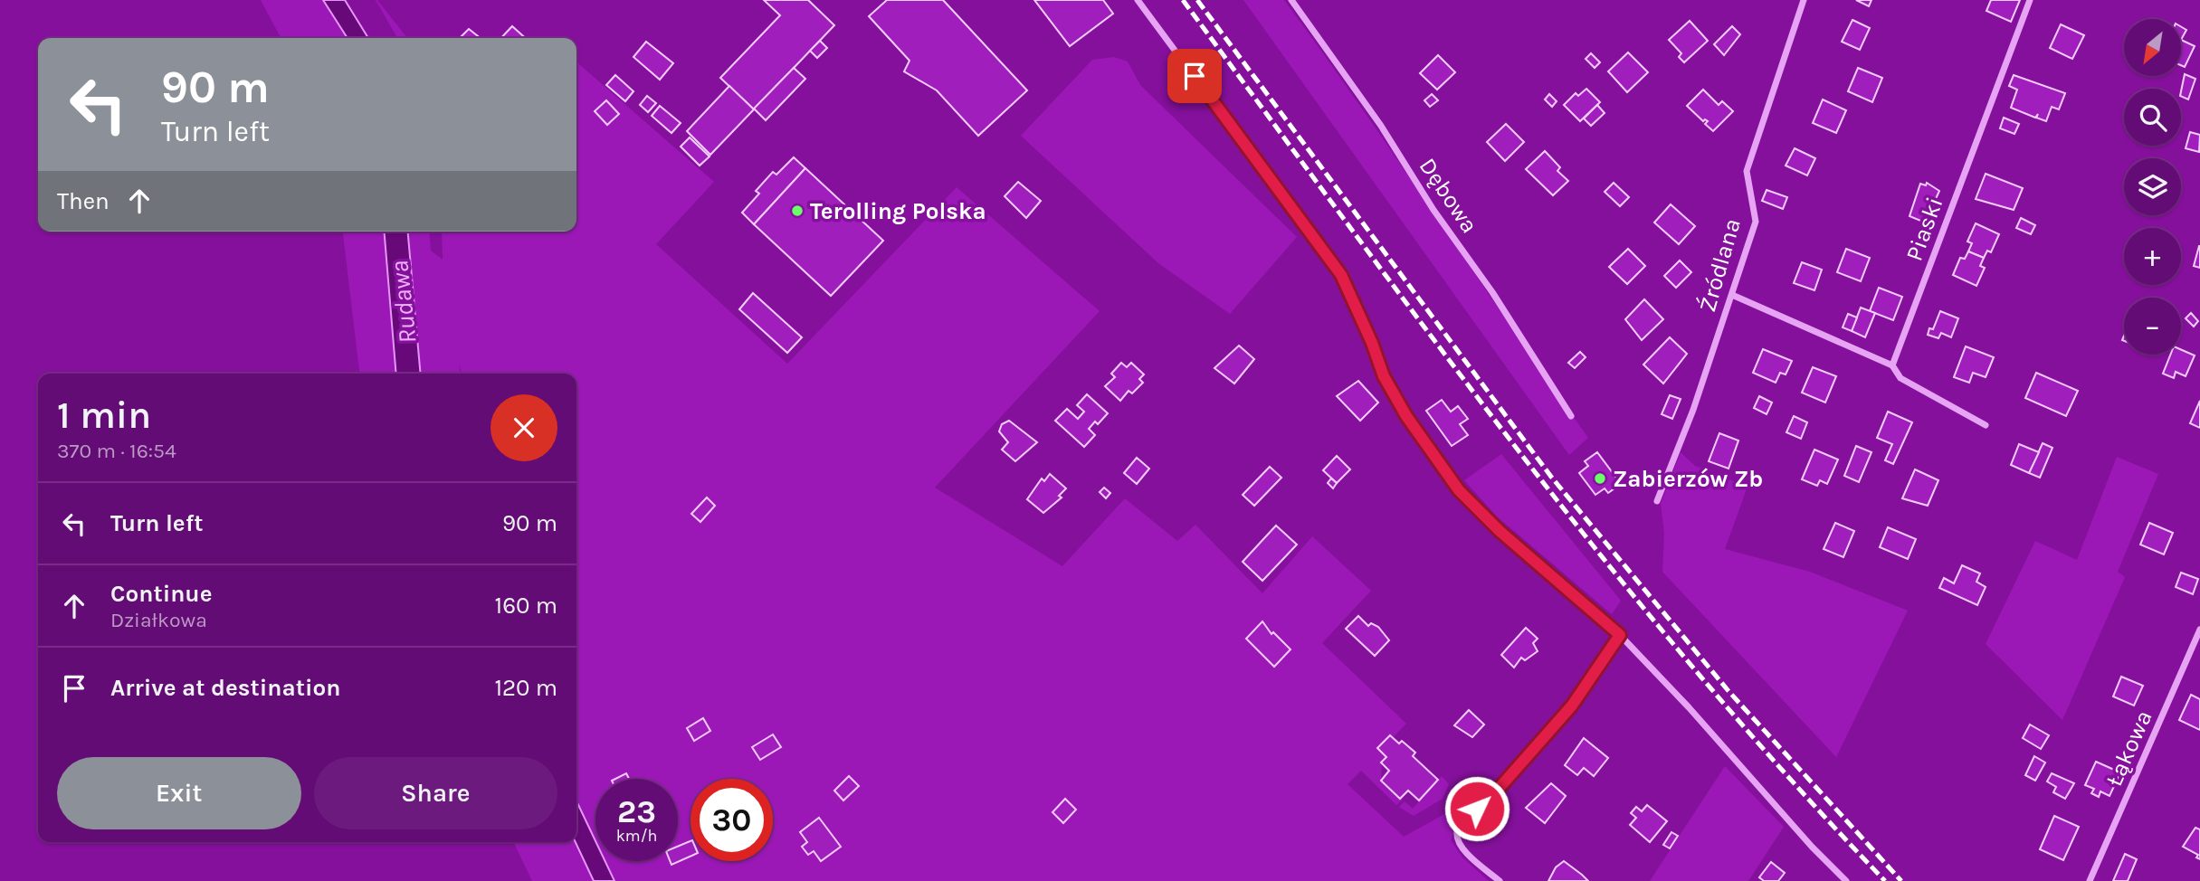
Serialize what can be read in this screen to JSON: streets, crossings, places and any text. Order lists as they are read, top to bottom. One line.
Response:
{"streets":{"street":["Dębowa","Piaski","Źródlana","Łąkowa"]},"water":["Rudawa"],"places":["Terolling Polska","Zabierzów Zb"],"north":"bottom left","page":{"map_buttons":["+","−"],"turn":["90 m","Turn left"],"then":"Then","heading":["1 min","370 m · 16:54"],"list":[{"name":"Turn left","value":"90 m"},{"name":"Continue","note":"Działkowa","value":"160 m"},{"name":"Arrive at destination","value":"120 m"}],"buttons":["Exit","Share"],"speed":"23 km/h","limit":"30"}}
